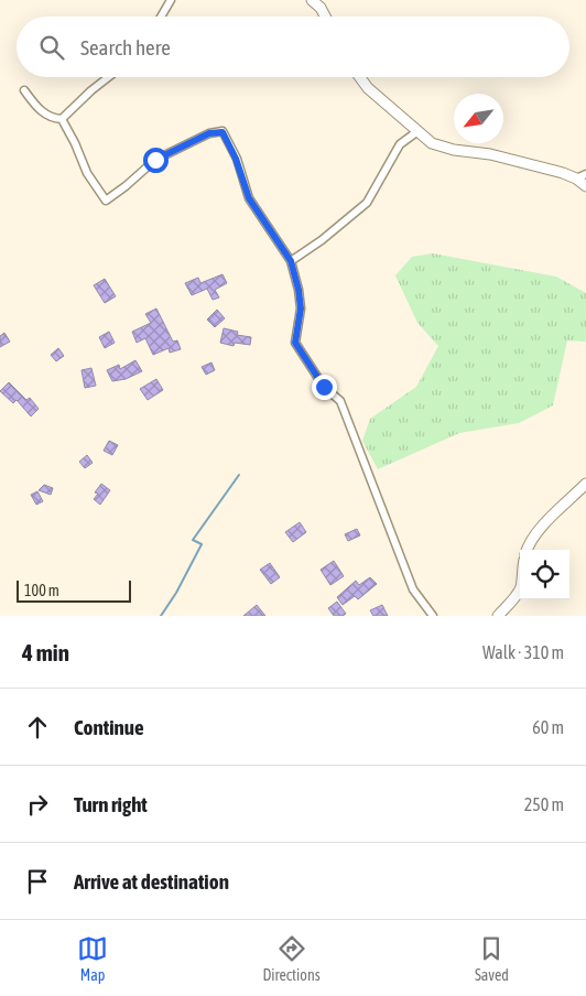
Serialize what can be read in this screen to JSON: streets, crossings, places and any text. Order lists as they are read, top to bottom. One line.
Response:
{"scale_bar":"100 m","north":"bottom left","page":{"search":"Search here","scale":"100 m","heading":["4 min","Walk · 310 m"],"list":[["Continue","60 m"],["Turn right","250 m"],"Arrive at destination"],"nav":["Map","Directions","Saved"]}}
